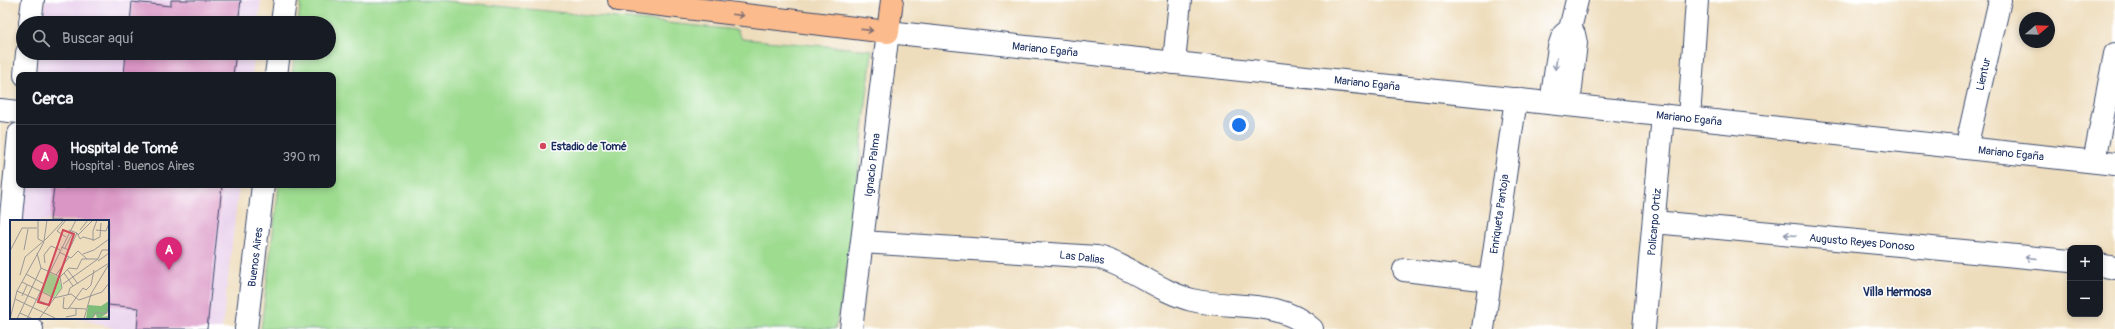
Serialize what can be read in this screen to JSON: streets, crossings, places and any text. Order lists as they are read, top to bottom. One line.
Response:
{"streets":{"main road":["Mariano Egaña","Ignacio Palma"],"street":["Lientur","Enriqueta Pantoja","Policarpo Ortiz","Augusto Reyes Donoso","Buenos Aires","Las Dalias"]},"crossings":[["Mariano Egaña","Lientur"],["Mariano Egaña","Ignacio Palma"],["Mariano Egaña","Enriqueta Pantoja"],["Mariano Egaña","Policarpo Ortiz"],["Ignacio Palma","Las Dalias"],["Policarpo Ortiz","Augusto Reyes Donoso"]],"one_way":["Augusto Reyes Donoso"],"districts":["Villa Hermosa"],"places":["Estadio de Tomé"],"north":"right","page":{"search":"Buscar aquí","heading":"Cerca","list":[{"mark":"A","name":"Hospital de Tomé","note":"Hospital · Buenos Aires","value":"390 m"}],"pins":"A","map_buttons":["+","−"]}}
